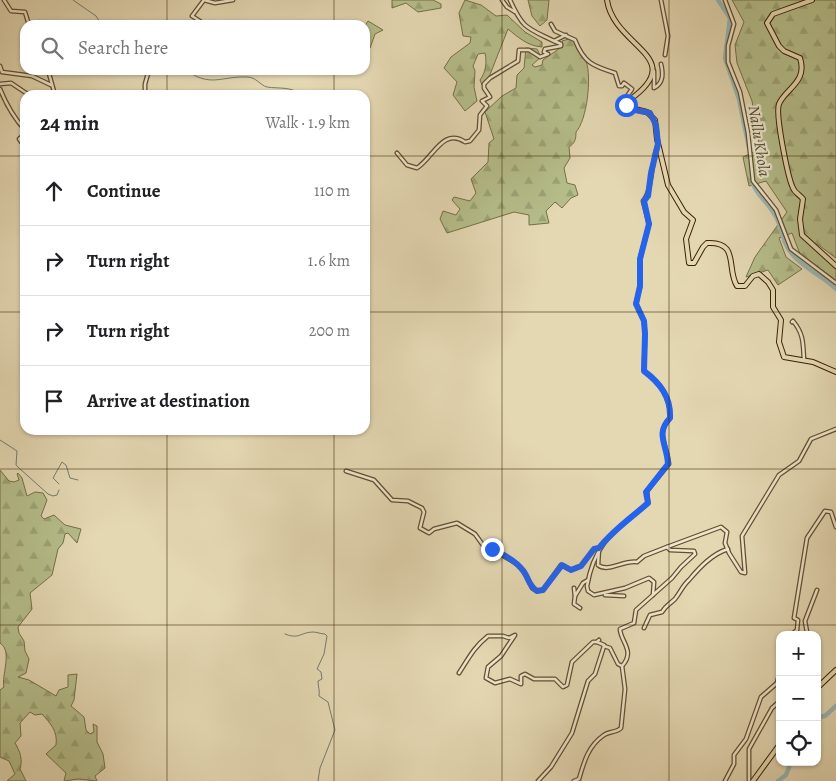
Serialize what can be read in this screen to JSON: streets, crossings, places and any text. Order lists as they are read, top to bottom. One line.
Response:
{"water":["Nallu Khola"],"page":{"search":"Search here","heading":["24 min","Walk · 1.9 km"],"list":[["Continue","110 m"],["Turn right","1.6 km"],["Turn right","200 m"],"Arrive at destination"],"map_buttons":["+","−"]}}
